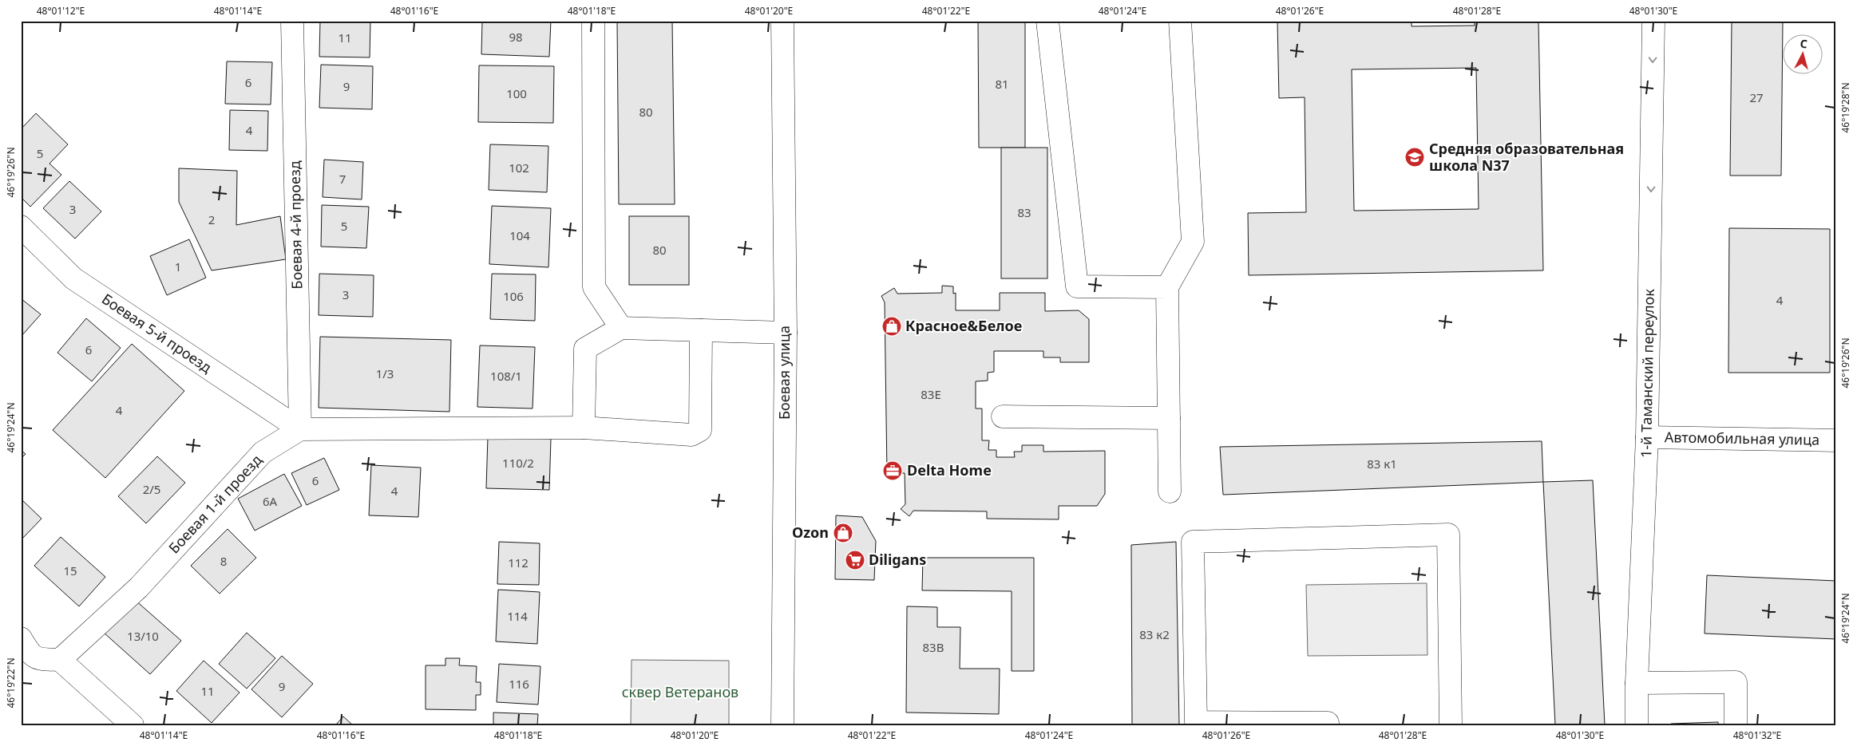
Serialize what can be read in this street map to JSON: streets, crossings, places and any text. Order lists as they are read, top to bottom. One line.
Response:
{"streets":{"street":["Боевая 4-й проезд","Боевая 5-й проезд","Боевая улица","1-й Таманский переулок","Автомобильная улица","Боевая 1-й проезд"]},"crossings":[["Боевая 4-й проезд","Боевая 5-й проезд"],["Боевая 4-й проезд","Боевая 1-й проезд"],["Боевая 5-й проезд","Боевая 1-й проезд"],["1-й Таманский переулок","Автомобильная улица"]],"one_way":["1-й Таманский переулок"],"parks":["сквер Ветеранов"],"places":{"school or university":["Средняя образовательная школа N37"],"shop":["Красное&Белое","Ozon"],"office":["Delta Home"],"supermarket":["Diligans"]},"house_numbers":["98","11","6","81","9","100","27","80","4","5","102","7","3","83","2","5","104","80","1","3","106","4","6","1/3","108/1","83Е","4","110/2","83 к1","6","2/5","4","6А","8","112","15","114","83 к2","13/10","83В","116","9","11"],"north":"top","coordinates":["48°01'12\"E","48°01'14\"E","48°01'16\"E","48°01'18\"E","48°01'20\"E","48°01'22\"E","48°01'24\"E","48°01'26\"E","48°01'28\"E","48°01'30\"E","46°19'28\"N","46°19'26\"N","46°19'24\"N","46°19'22\"N","48°01'32\"E"]}
